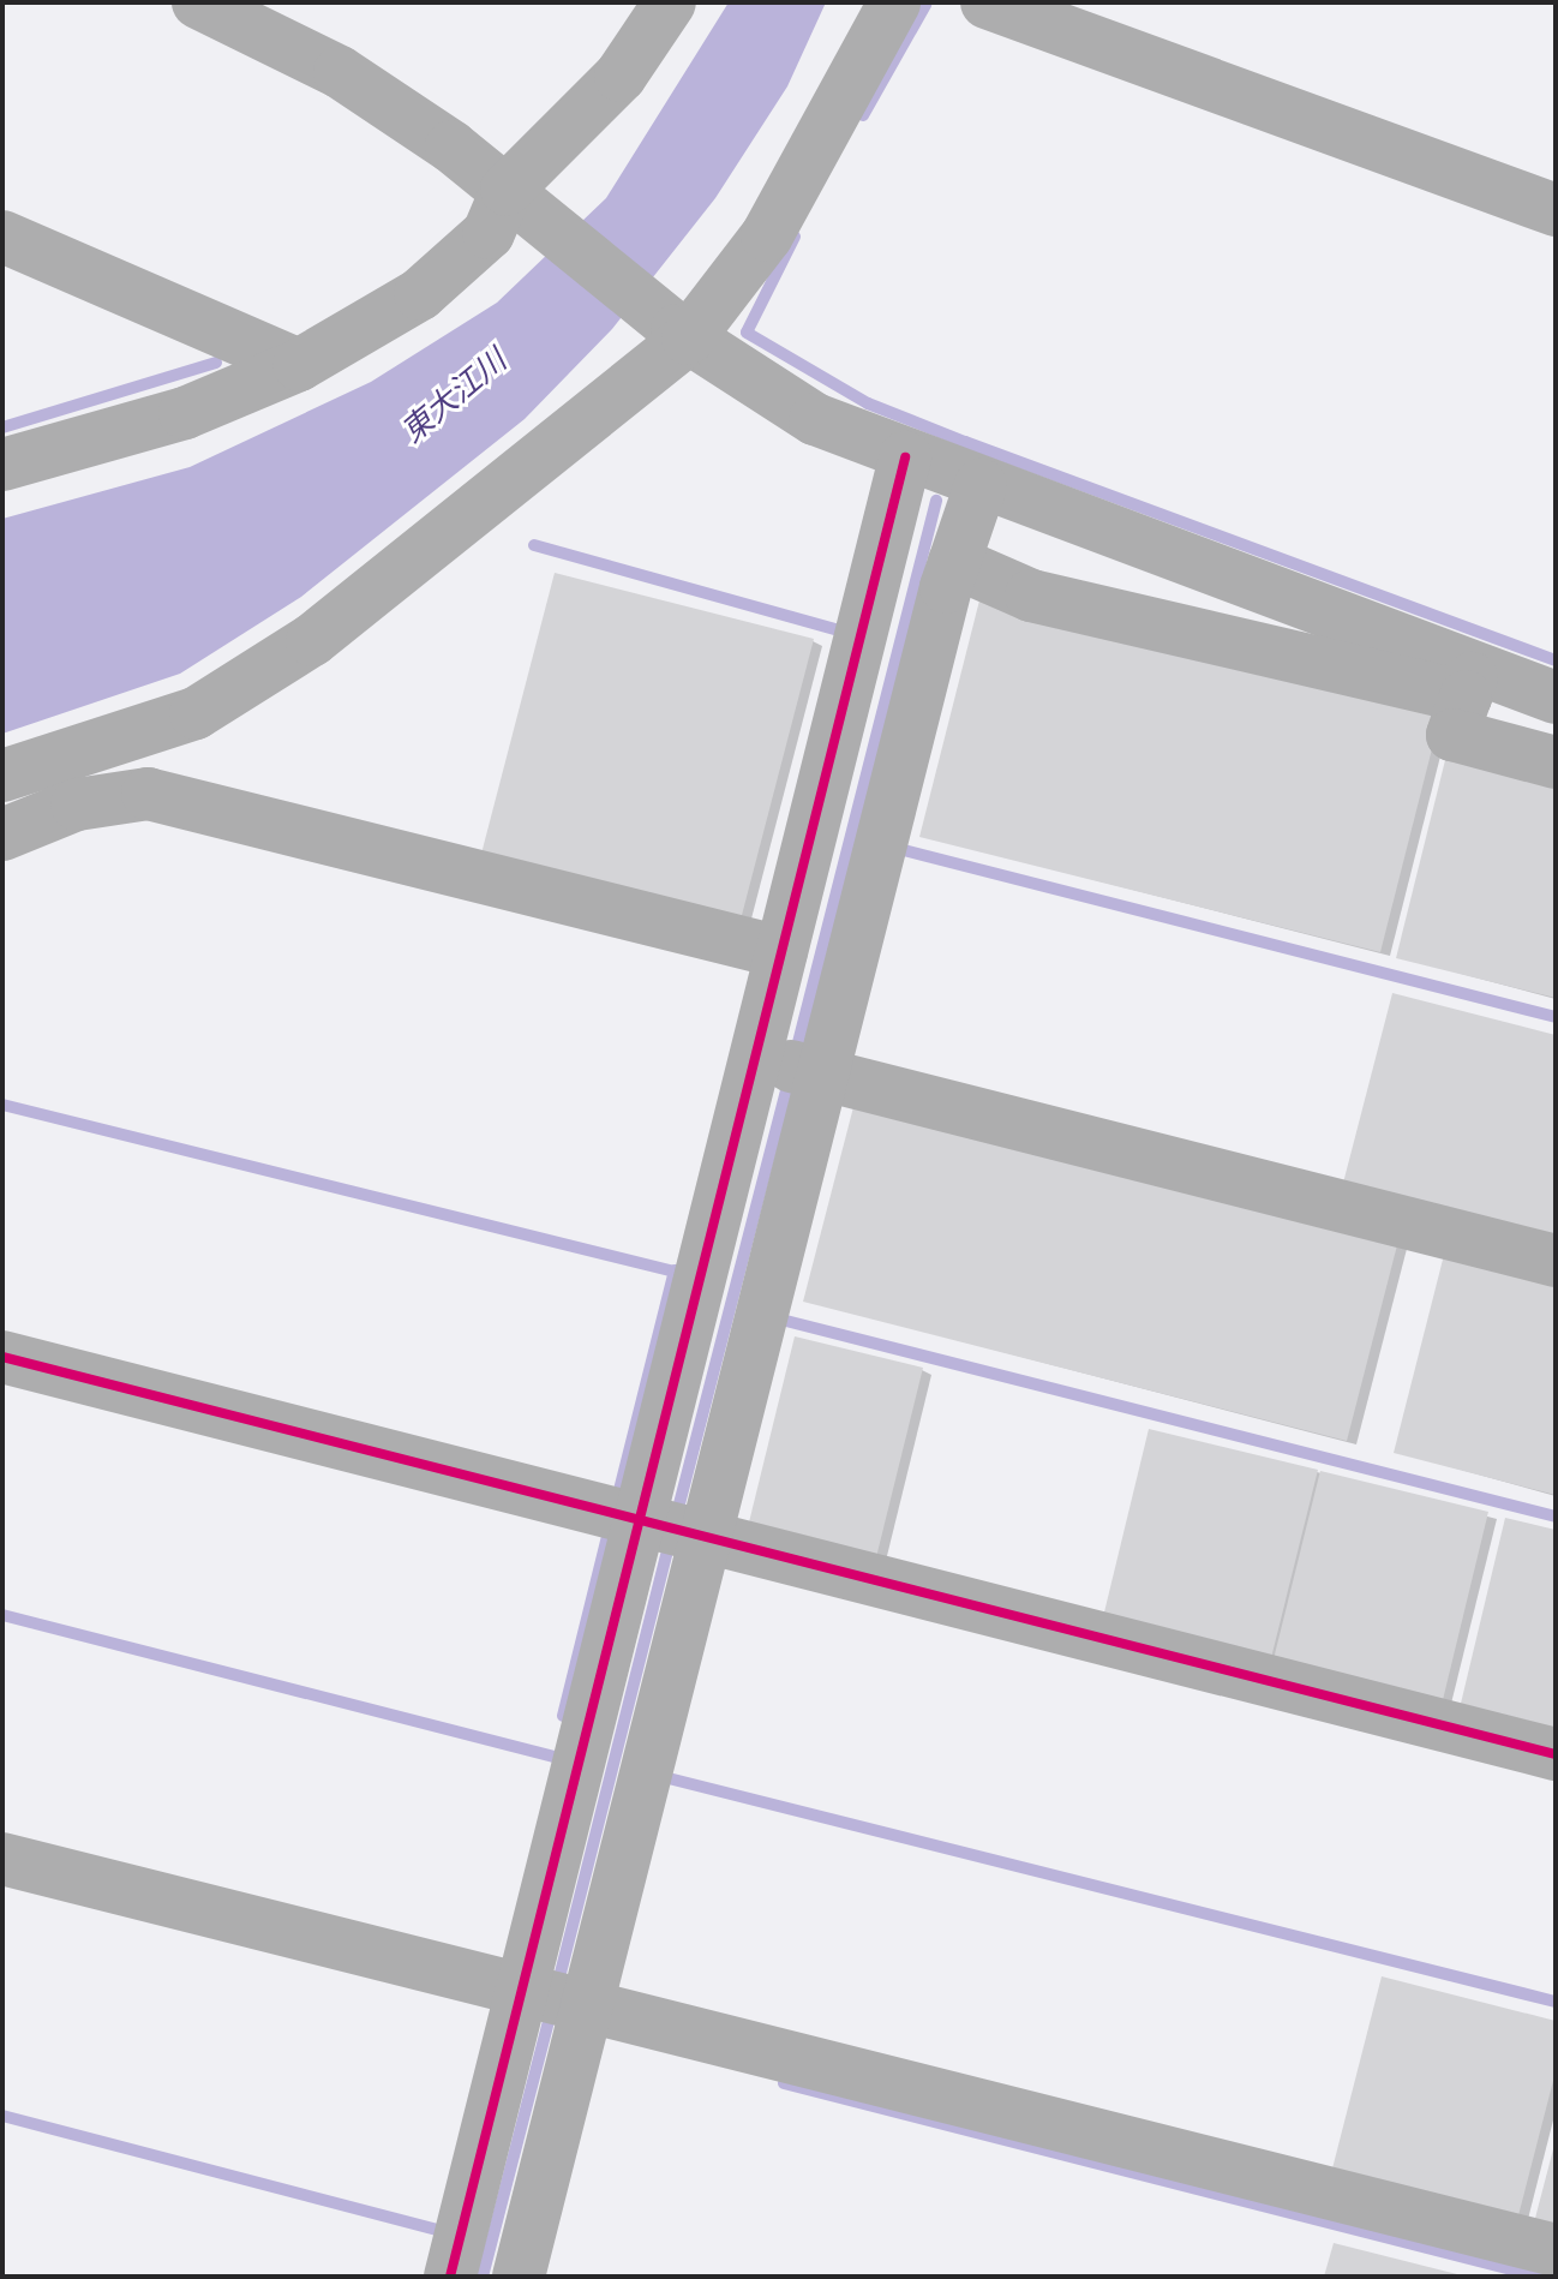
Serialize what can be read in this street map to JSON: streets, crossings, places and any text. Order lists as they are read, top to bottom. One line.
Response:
{"water":["東大江川"]}
